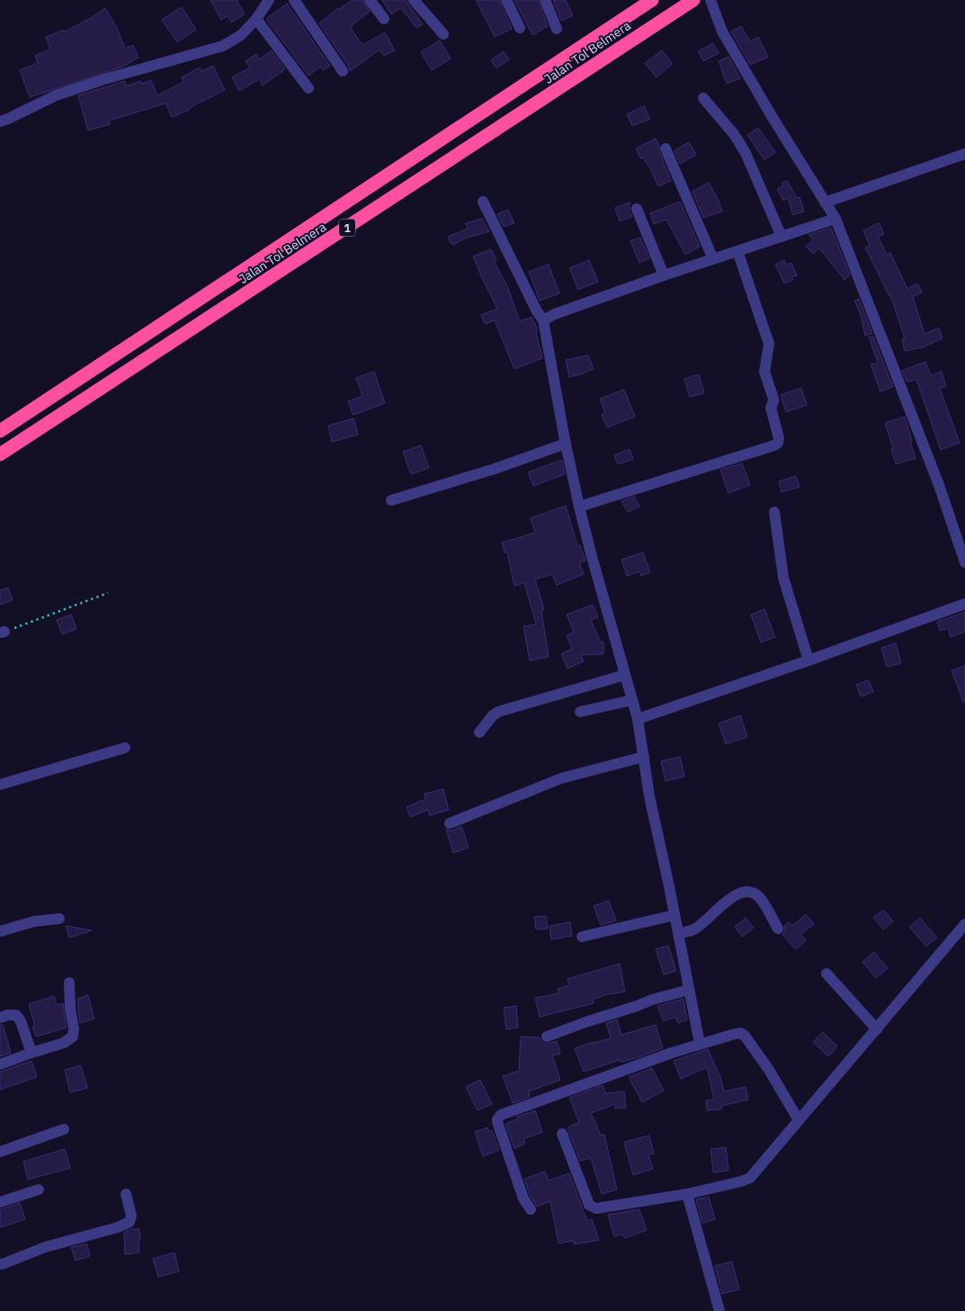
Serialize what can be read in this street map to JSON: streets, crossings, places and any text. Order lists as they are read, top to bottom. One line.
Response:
{"streets":{"highway":["Jalan Tol Belmera","1"]}}
